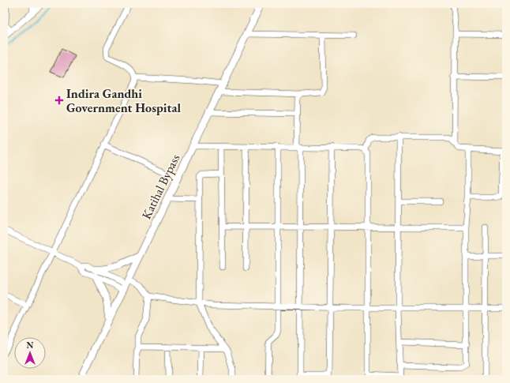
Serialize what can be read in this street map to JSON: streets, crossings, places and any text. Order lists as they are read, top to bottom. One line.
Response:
{"streets":{"main road":["Katihal Bypass"]},"places":{"health":["Indira Gandhi Government Hospital"]},"north":"top"}
